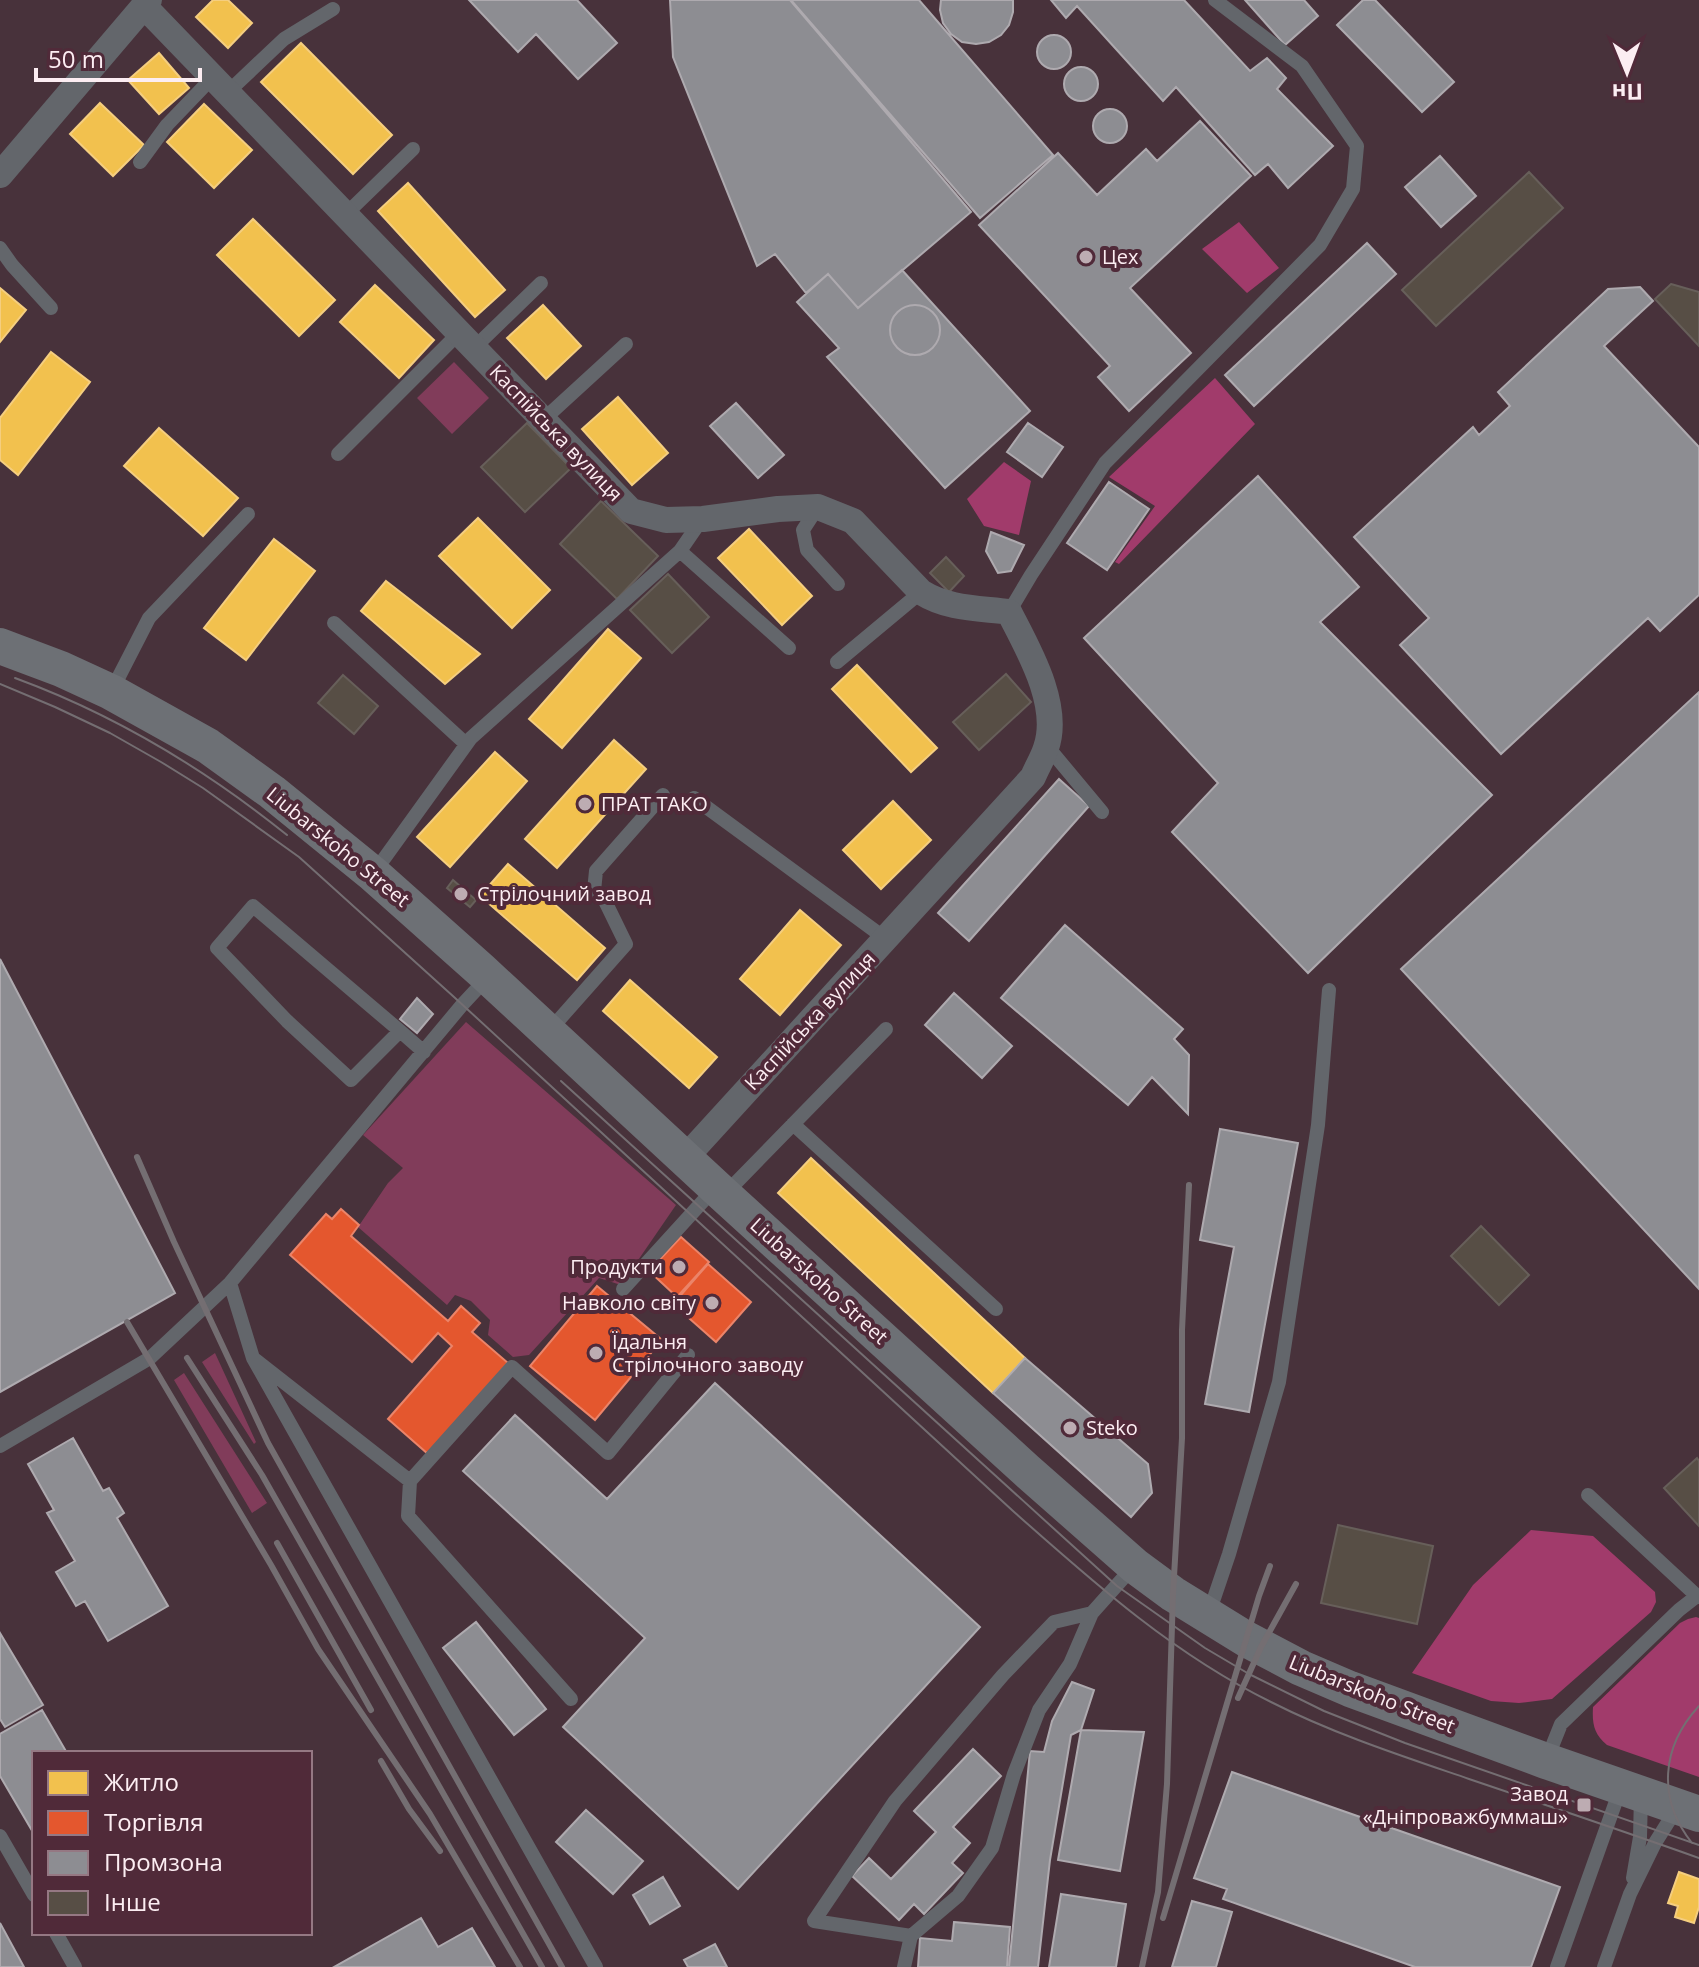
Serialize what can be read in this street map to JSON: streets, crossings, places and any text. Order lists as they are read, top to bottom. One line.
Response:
{"streets":{"main road":["Liubarskoho Street"],"street":["Каспійська вулиця"]},"crossings":[["Каспійська вулиця","Liubarskoho Street"]],"places":{"other":["Цех","ПРАТ ТАКО","Стрілочний завод","Продукти","Навколо світу","Їдальня Стрілочного заводу","Steko"],"transit":["Завод «Дніпроважбуммаш»"]},"legend":["Житло","Торгівля","Промзона","Інше"],"scale_bar":"50 m","north":"bottom"}
